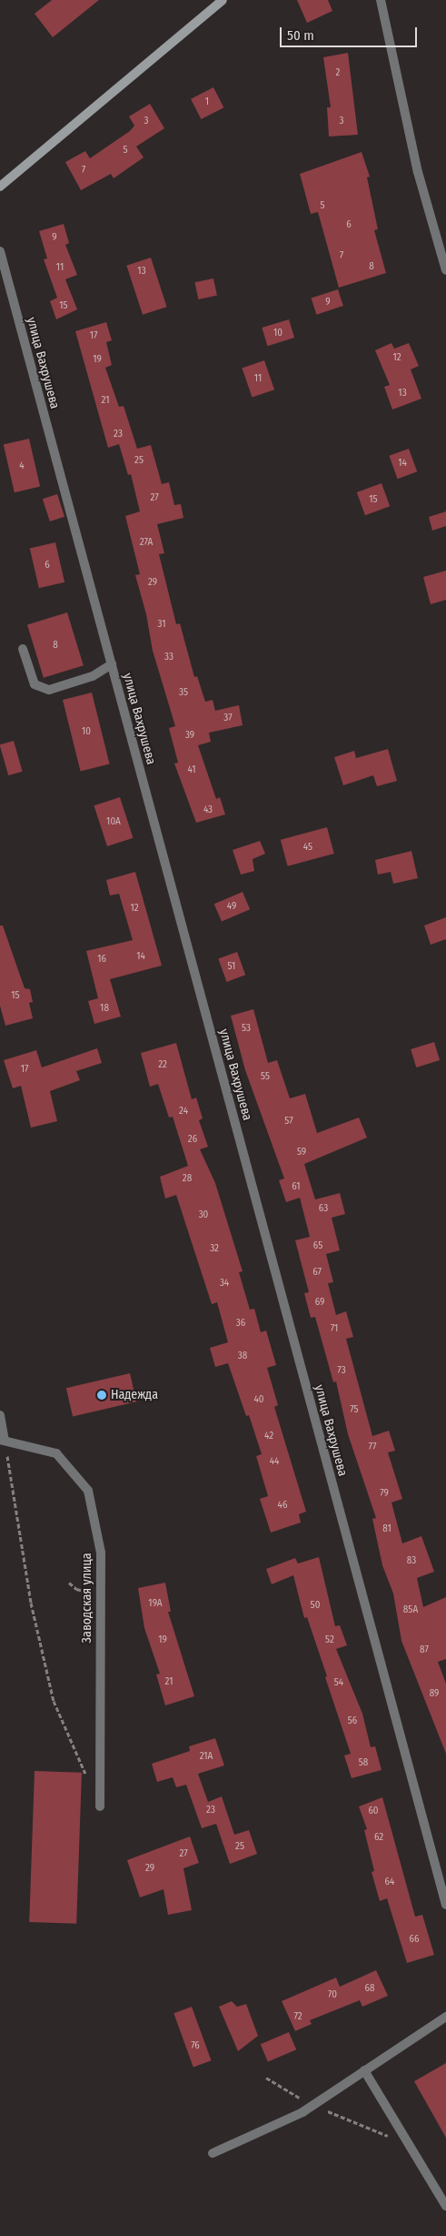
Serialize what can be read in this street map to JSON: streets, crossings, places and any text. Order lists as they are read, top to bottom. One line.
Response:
{"streets":{"street":["улица Вахрушева","Заводская улица"]},"places":["Надежда"],"house_numbers":["2","1","3","3","5","7","5","6","9","7","8","11","13","9","15","10","17","12","19","11","13","21","23","25","14","4","27","15","27А","6","29","31","8","33","35","37","10","39","41","43","10А","45","49","12","14","16","51","15","18","53","22","17","55","24","57","26","59","28","61","63","30","65","32","67","34","69","36","71","38","73","40","75","42","77","44","79","46","81","83","19А","50","85А","19","52","87","21","54","89","56","21А","58","23","60","62","25","27","29","64","66","68","70","72","76"],"scale_bar":"50 m"}
